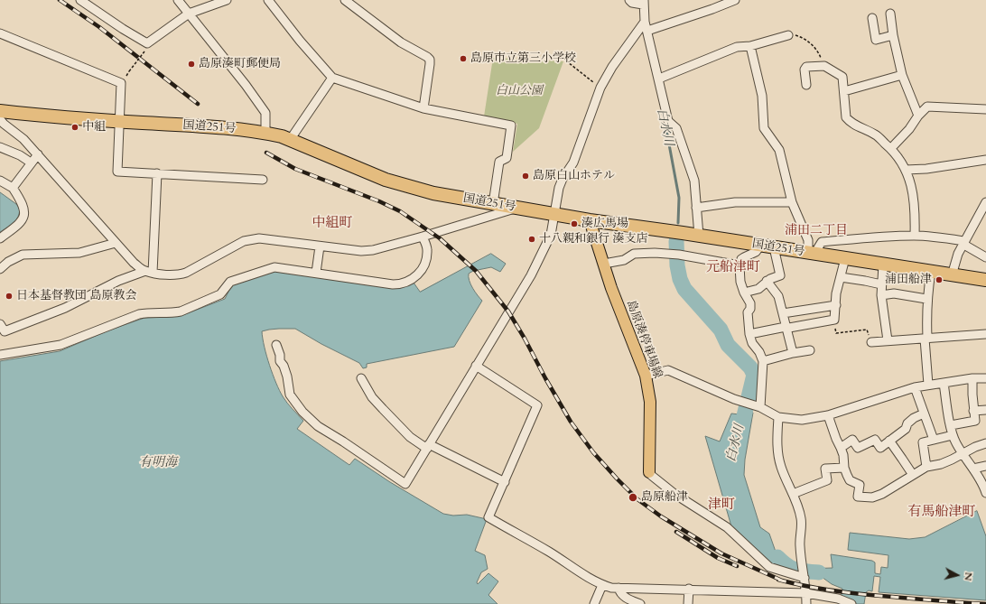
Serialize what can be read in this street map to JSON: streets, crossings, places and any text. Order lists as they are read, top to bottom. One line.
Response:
{"streets":{"highway":["国道251号"],"main road":["島原湊停車場線"]},"crossings":[["国道251号","島原湊停車場線"]],"districts":["中組町","浦田二丁目","元船津町","津町","有馬船津町"],"water":["白水川","有明海"],"parks":["白山公園"],"places":["島原市立第三小学校","島原湊町郵便局","中組","島原白山ホテル","湊広馬場","十八親和銀行 湊支店","浦田船津","日本基督教団 島原教会","島原船津"],"north":"right"}
